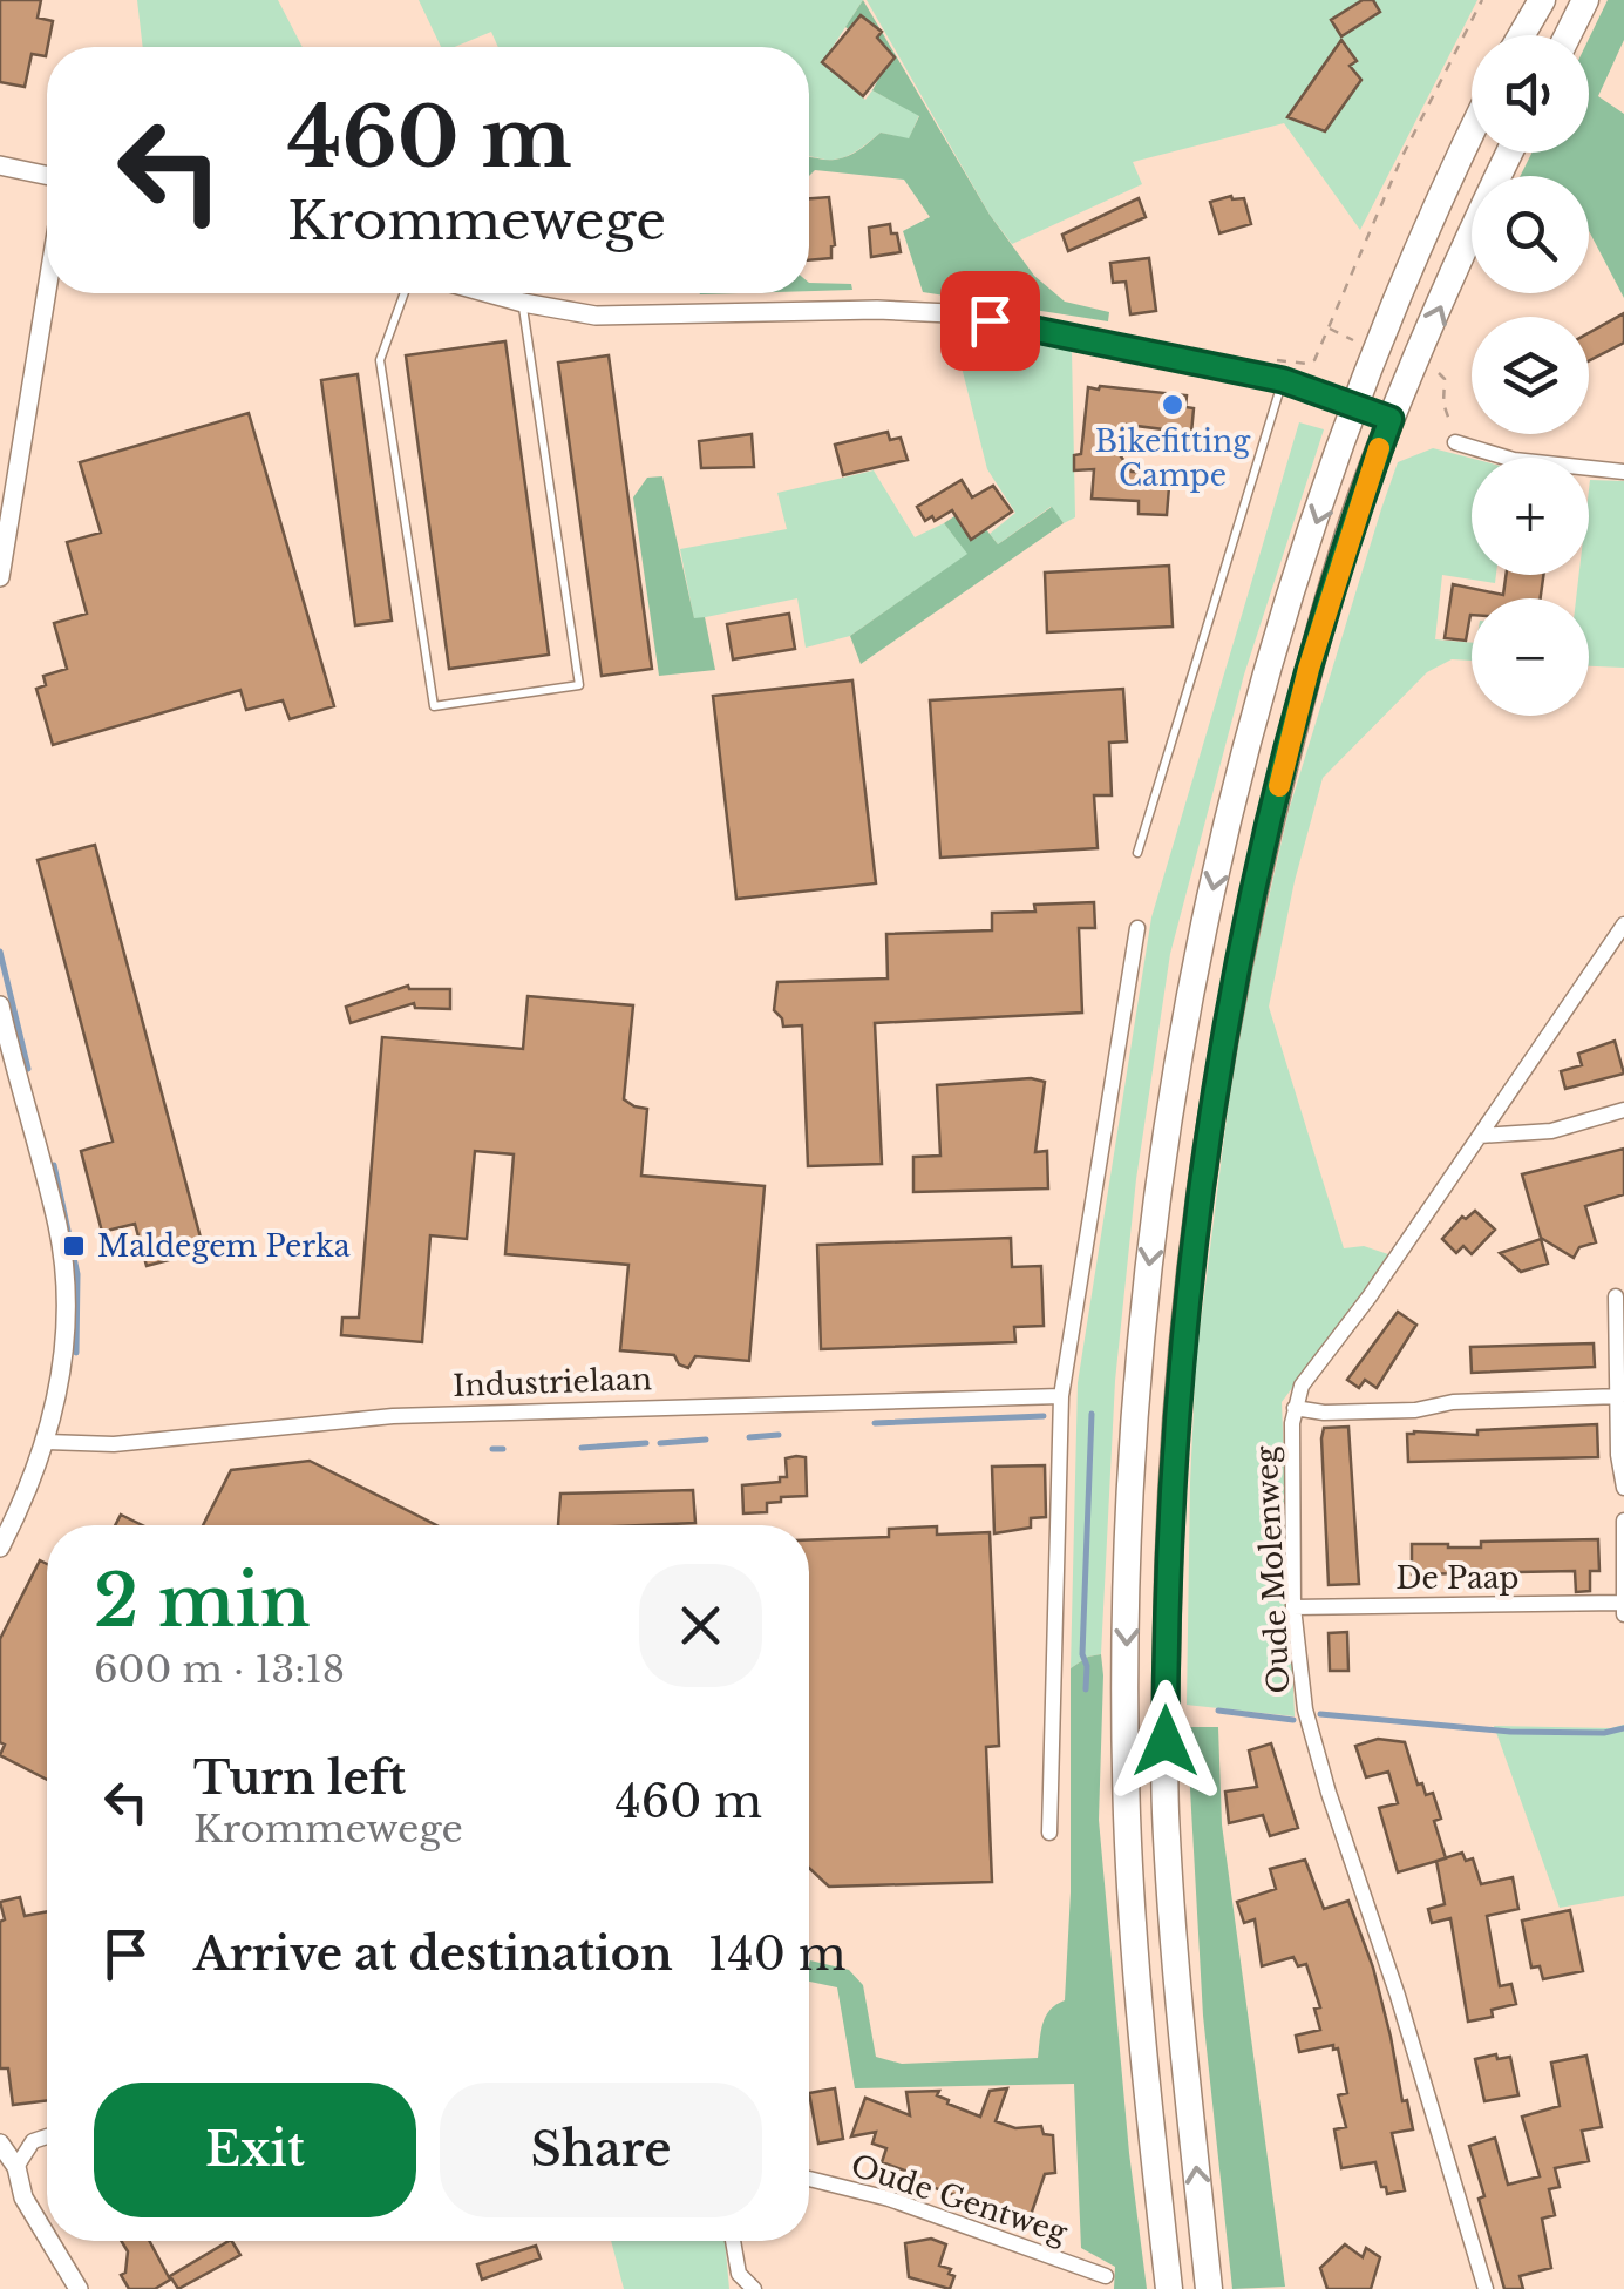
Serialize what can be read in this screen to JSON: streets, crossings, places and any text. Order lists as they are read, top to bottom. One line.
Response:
{"streets":{"street":["Industrielaan","Oude Molenweg","De Paap","Oude Gentweg"]},"crossings":[["Oude Molenweg","De Paap"]],"places":{"other":["Bikefitting Campe"],"transit":["Maldegem Perka"]},"page":{"map_buttons":["+","−"],"turn":["460 m","Krommewege"],"heading":["2 min","600 m · 13:18"],"list":[{"name":"Turn left","note":"Krommewege","value":"460 m"},{"name":"Arrive at destination","value":"140 m"}],"buttons":["Exit","Share"]}}
